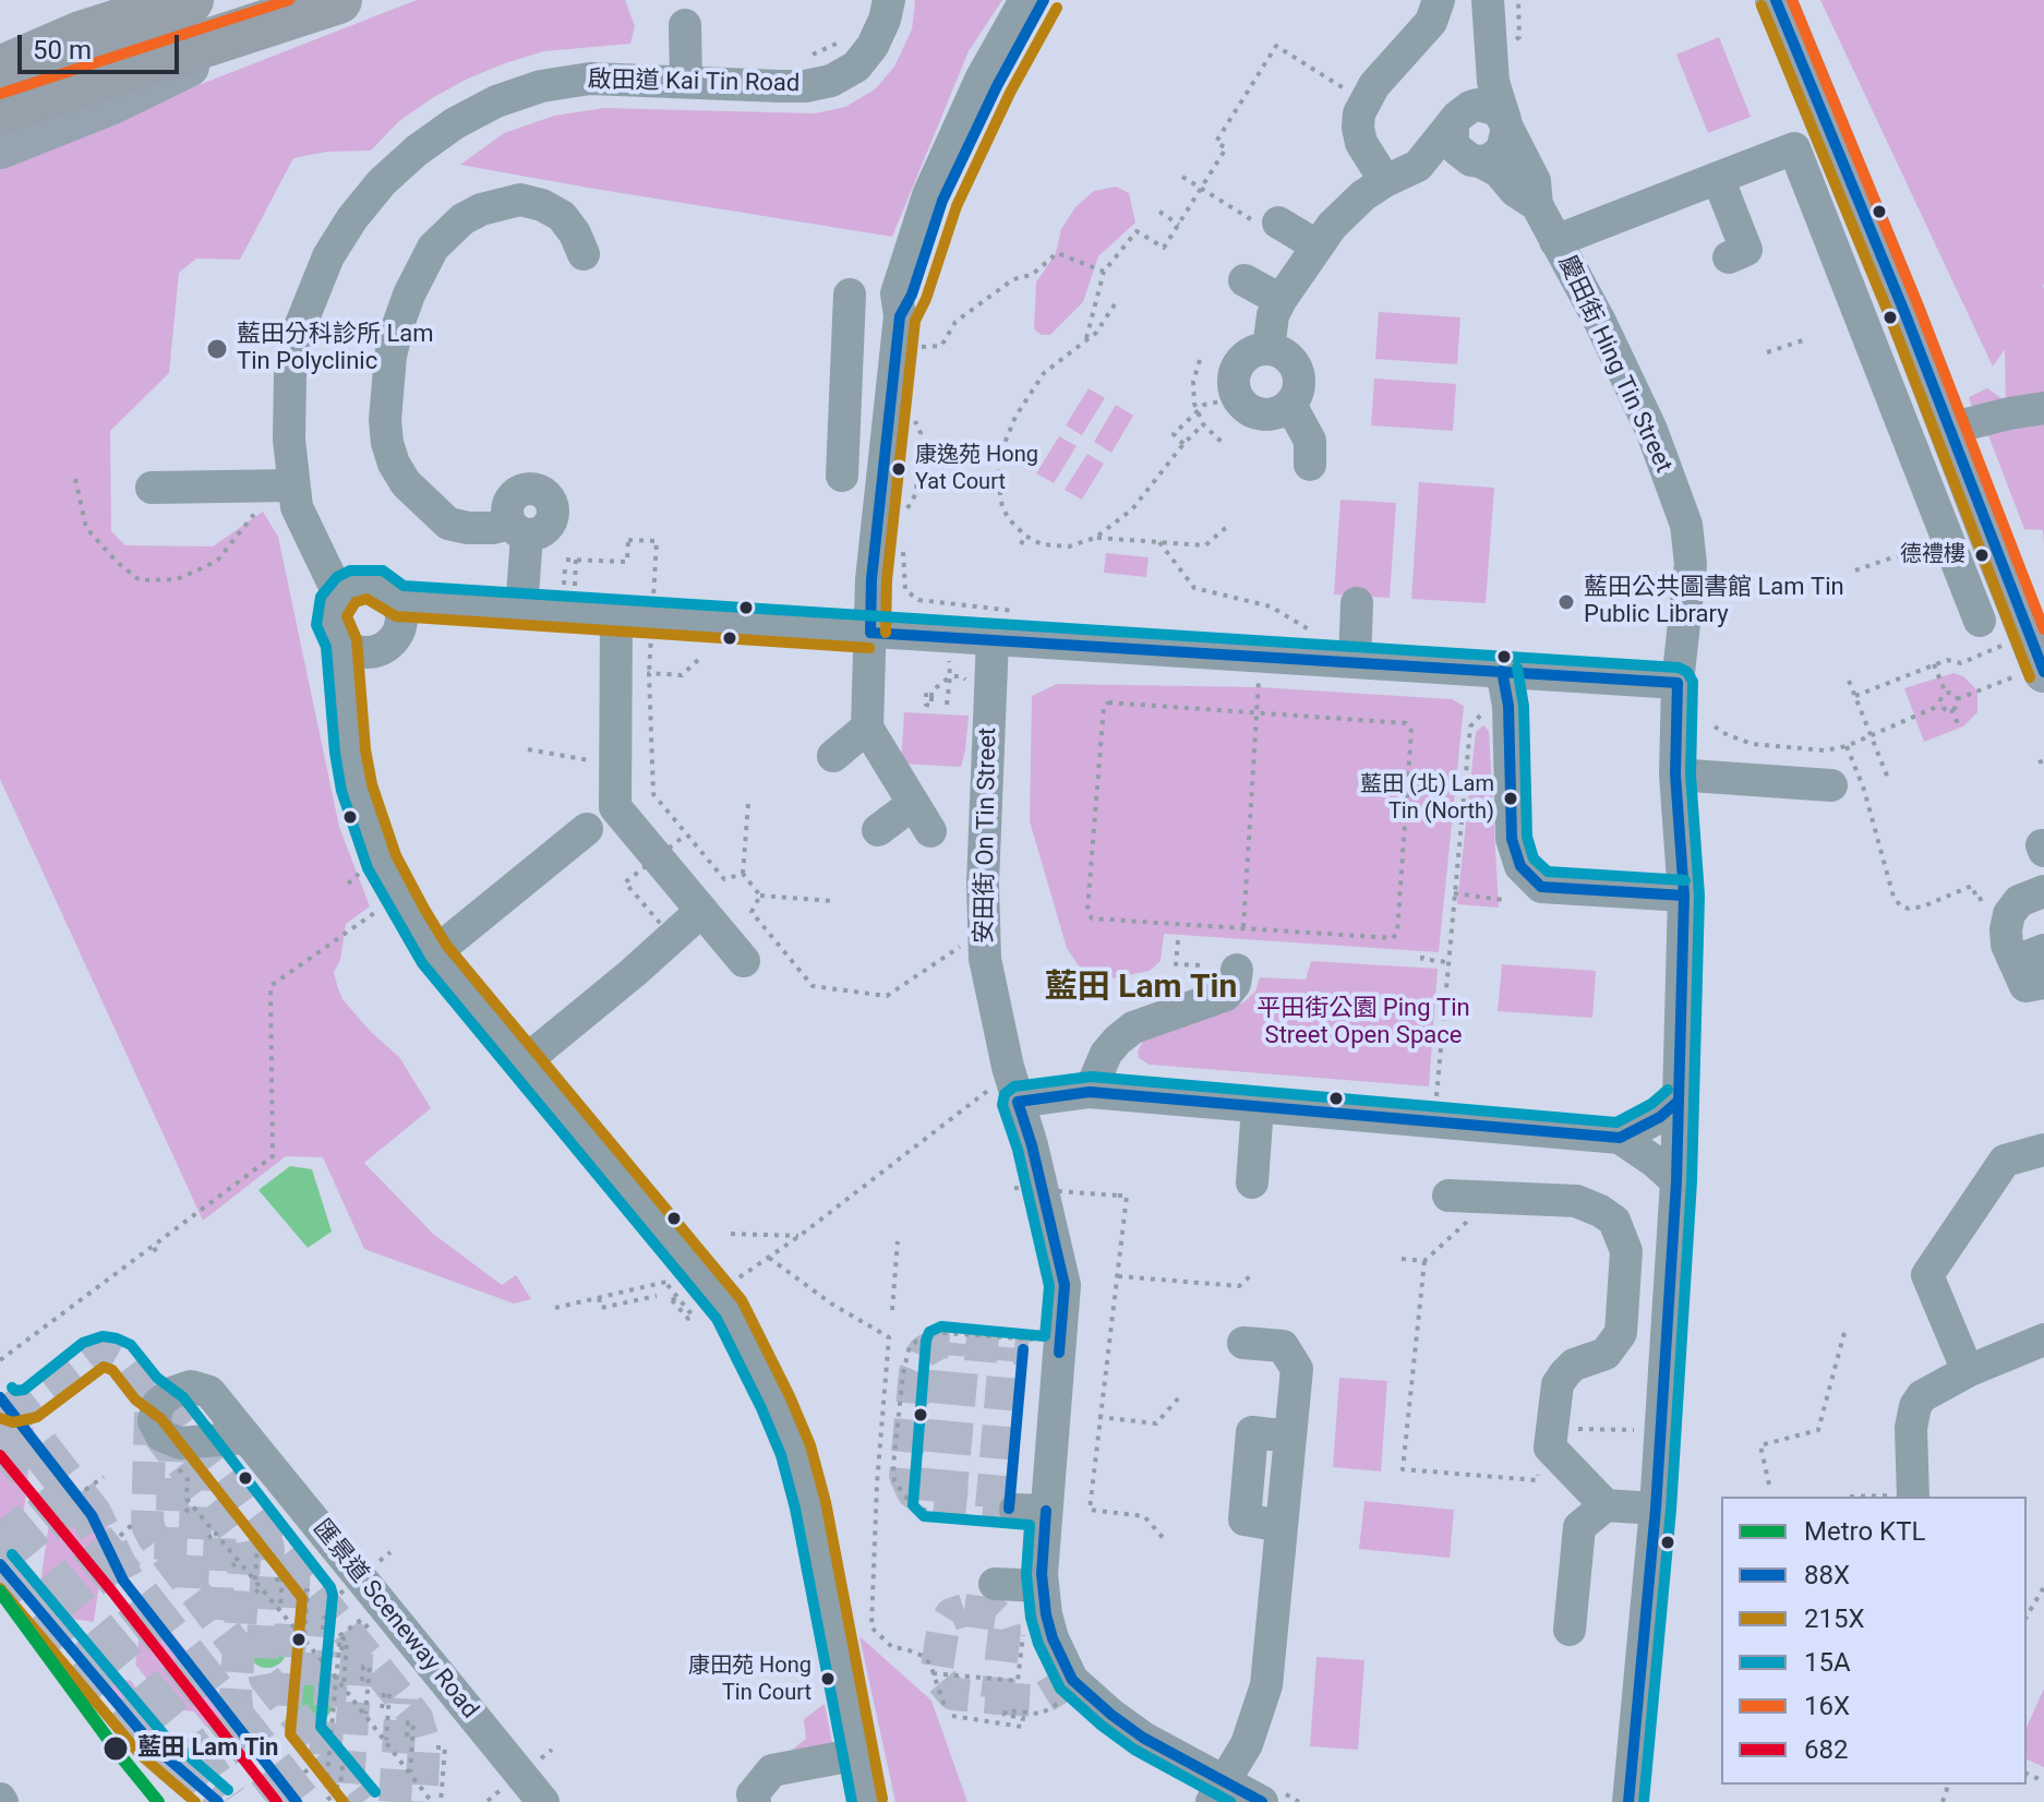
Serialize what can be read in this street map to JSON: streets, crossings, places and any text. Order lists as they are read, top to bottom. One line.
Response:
{"streets":{"street":["啟田道 Kai Tin Road","慶田街 Hing Tin Street","安田街 On Tin Street","匯景道 Sceneway Road"]},"districts":["藍田 Lam Tin"],"parks":["平田街公園 Ping Tin Street Open Space"],"places":["藍田分科診所 Lam Tin Polyclinic","康逸苑 Hong Yat Court","德禮樓","藍田公共圖書館 Lam Tin Public Library","藍田 (北) Lam Tin (North)","康田苑 Hong Tin Court","藍田 Lam Tin"],"lines":["transit line 88X","transit line 16X","transit line 215X","transit line 15A","transit line 682","metro line KTL"],"legend":["Metro KTL","88X","215X","15A","16X","682"],"scale_bar":"50 m"}
